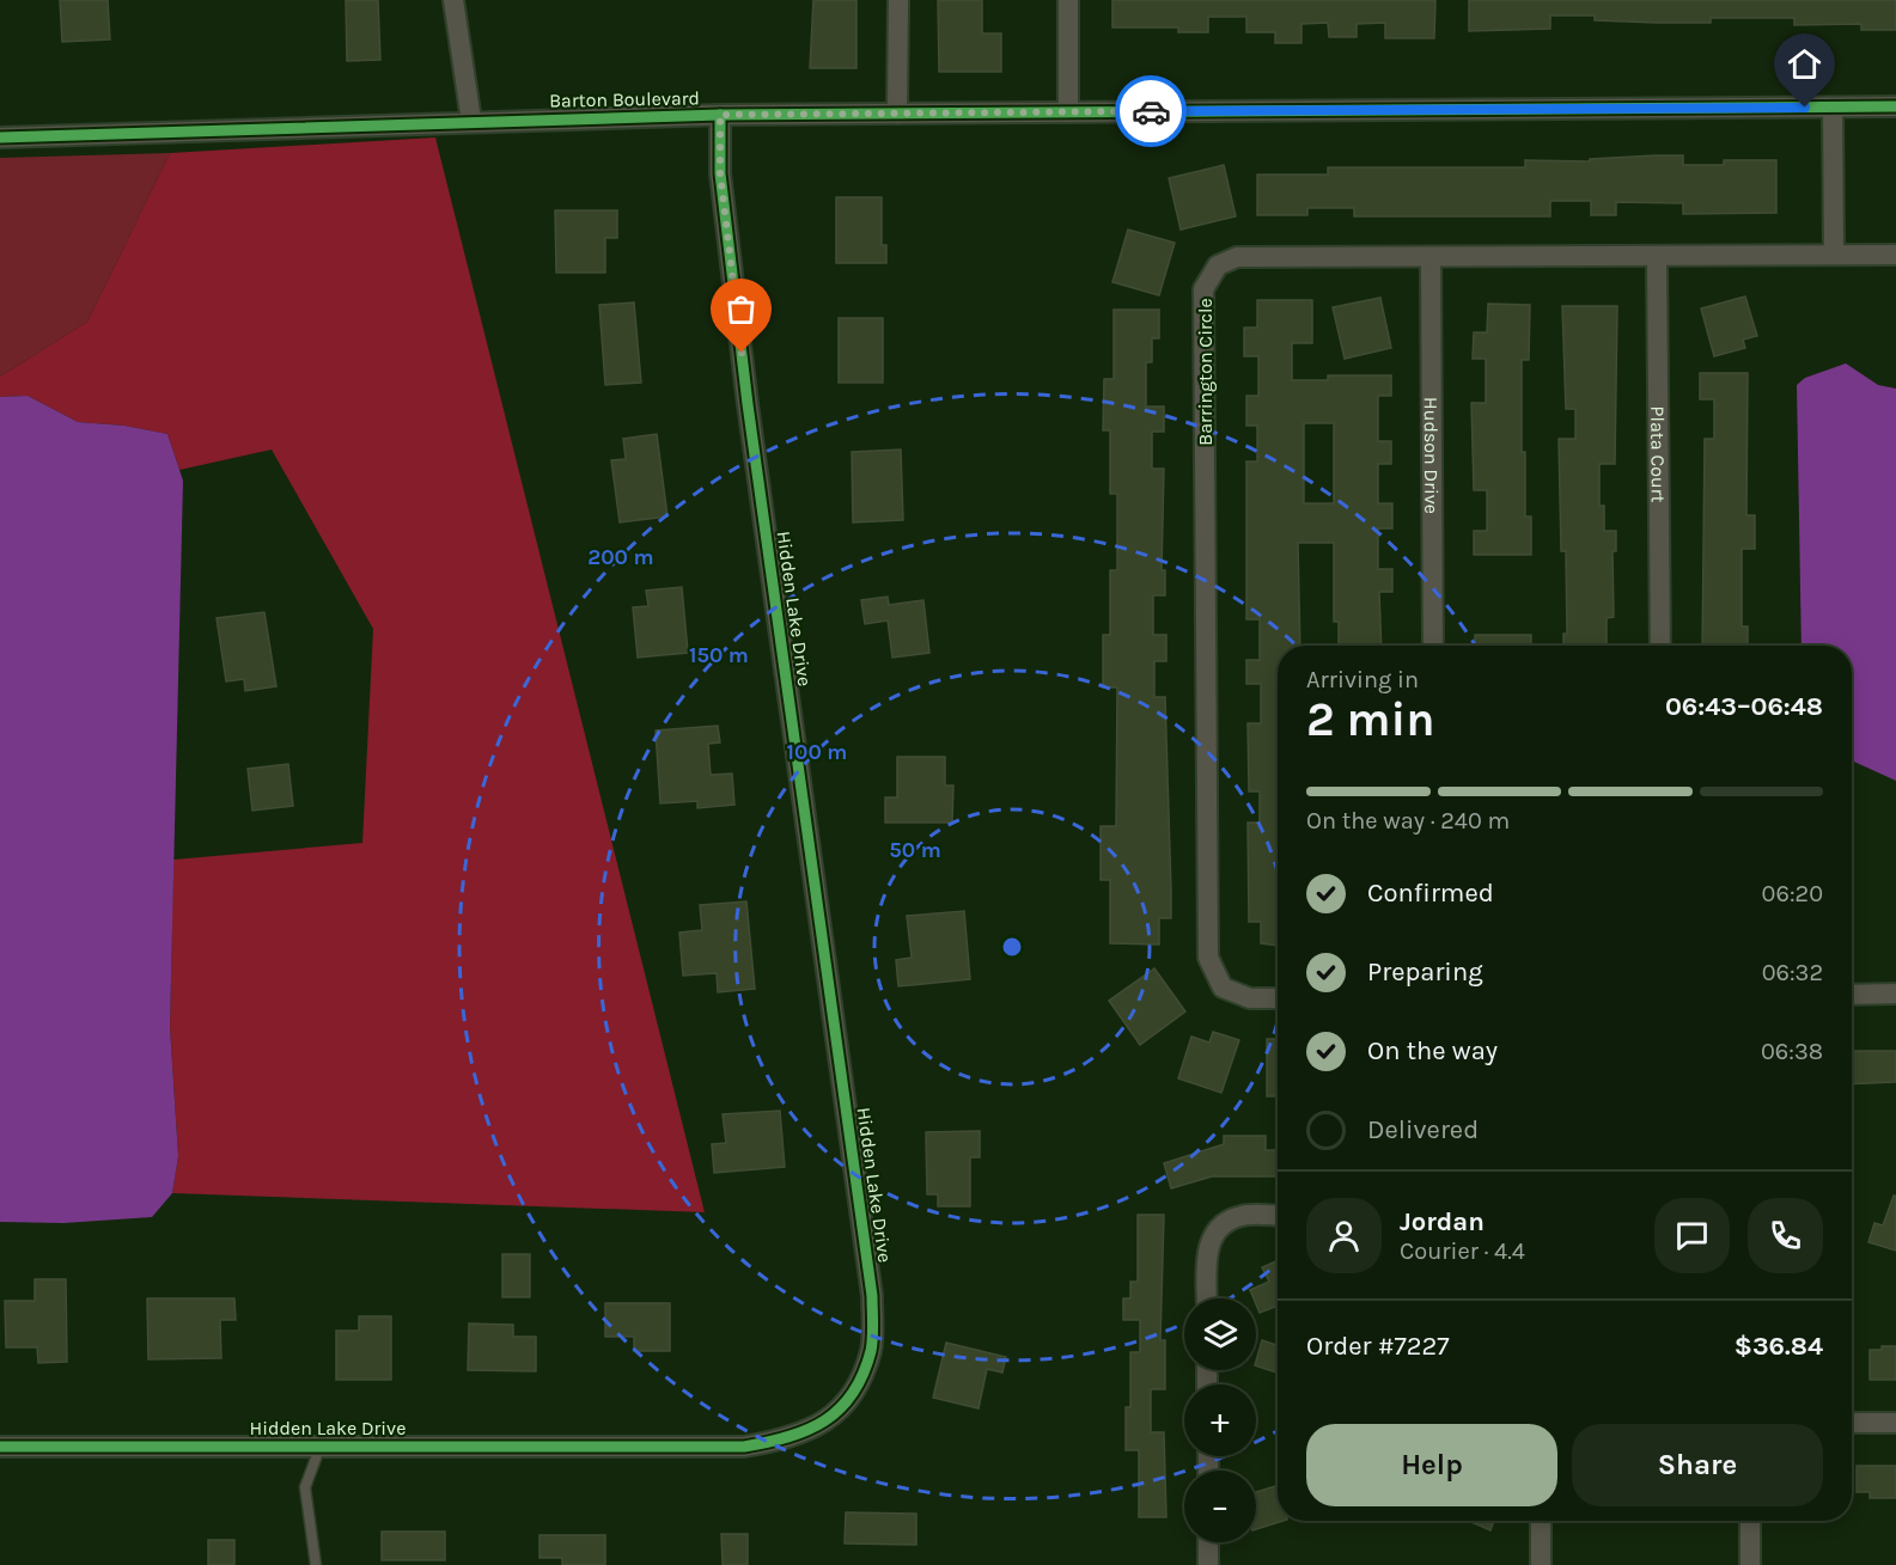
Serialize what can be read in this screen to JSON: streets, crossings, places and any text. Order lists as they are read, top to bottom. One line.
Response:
{"streets":{"street":["Barton Boulevard","Barrington Circle","Hudson Drive","Plata Court","Hidden Lake Drive"]},"crossings":[["Barton Boulevard","Hidden Lake Drive"],["Barrington Circle","Hudson Drive"],["Barrington Circle","Plata Court"]],"page":{"heading":["2 min","Arriving in","06:43–06:48"],"panel":["Jordan","Courier · 4.4","Order #7227","$36.84"],"bar":"On the way · 240 m","list":[["Confirmed","06:20"],["Preparing","06:32"],["On the way","06:38"],"Delivered"],"map_buttons":["+","−"],"buttons":["Help","Share"]},"rings":["200 m","150 m","100 m","50 m"]}
